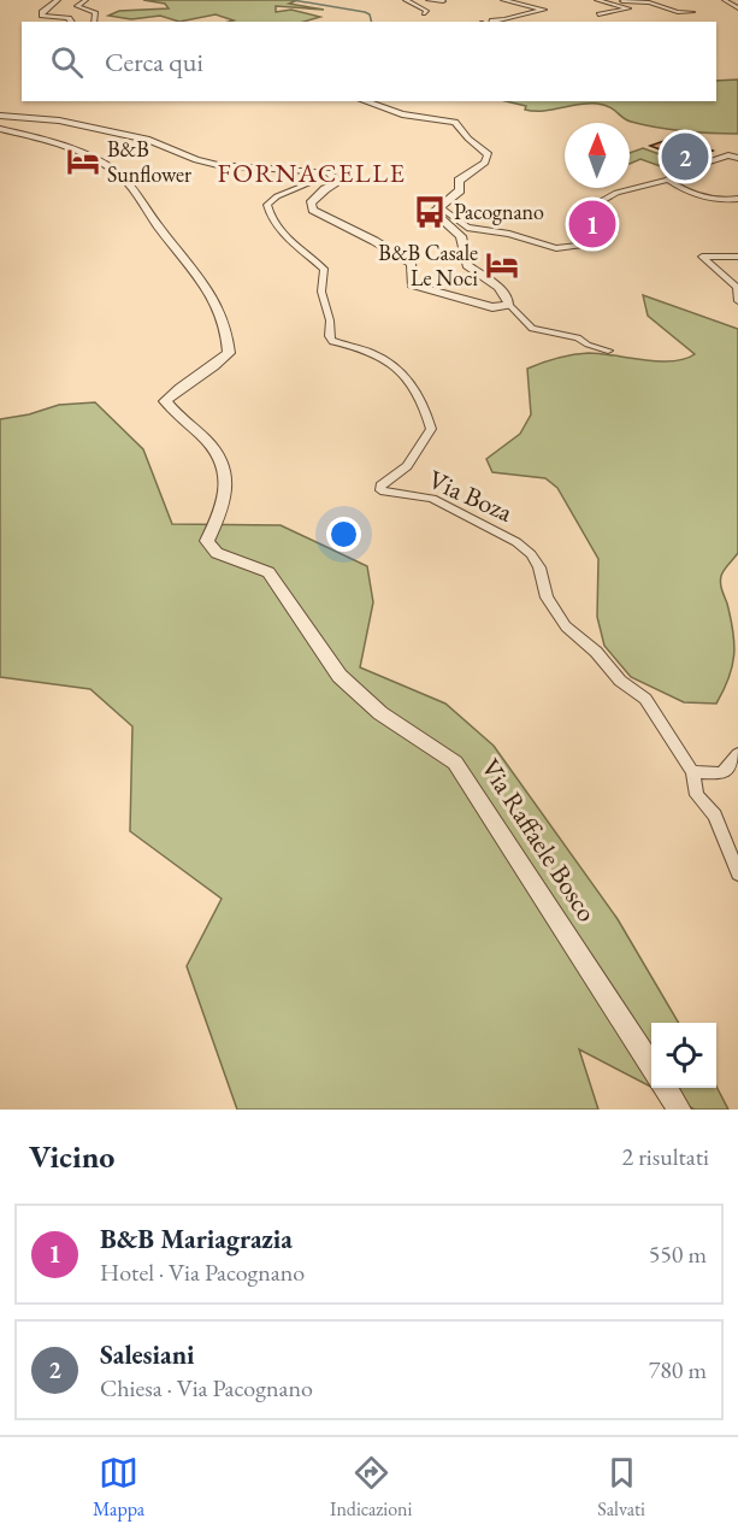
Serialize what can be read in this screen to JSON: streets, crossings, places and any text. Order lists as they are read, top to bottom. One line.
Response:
{"streets":{"street":["Via Boza","Via Raffaele Bosco"]},"districts":["FORNACELLE"],"places":{"hotel":["B&B Sunflower","B&B Casale Le Noci"],"bus stop":["Pacognano"]},"north":"top","page":{"search":"Cerca qui","pins":["2","1"],"heading":["Vicino","2 risultati"],"list":[{"mark":"1","name":"B&B Mariagrazia","note":"Hotel · Via Pacognano","value":"550 m"},{"mark":"2","name":"Salesiani","note":"Chiesa · Via Pacognano","value":"780 m"}],"nav":["Mappa","Indicazioni","Salvati"]}}
